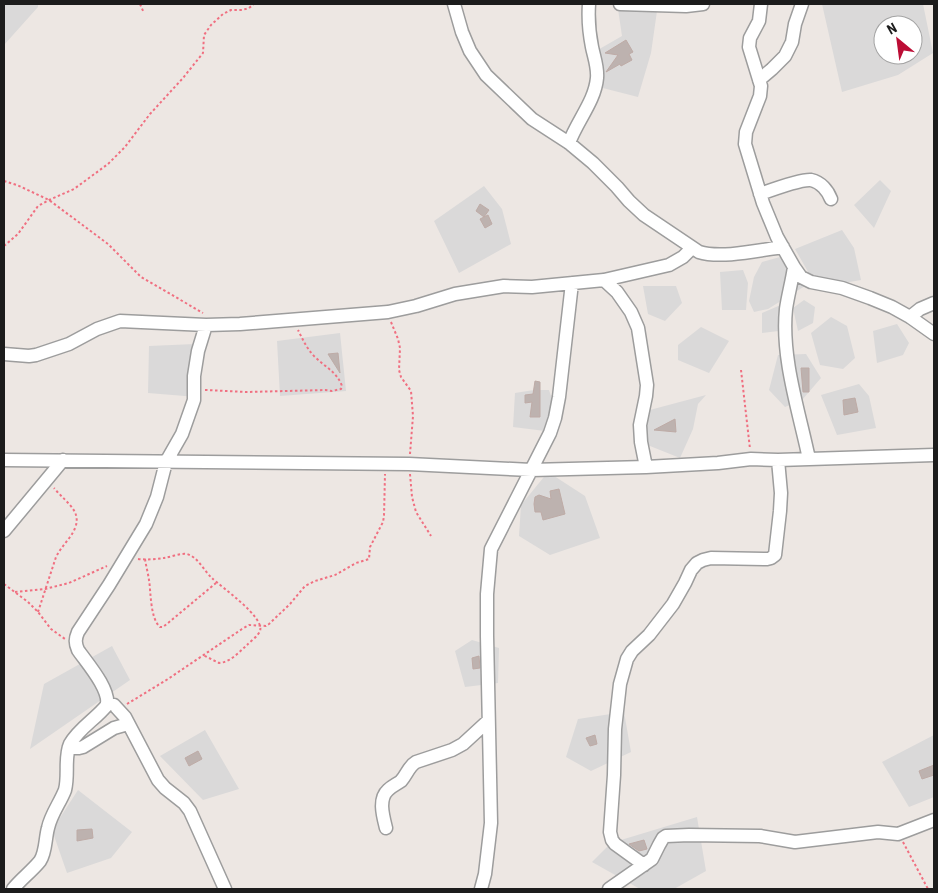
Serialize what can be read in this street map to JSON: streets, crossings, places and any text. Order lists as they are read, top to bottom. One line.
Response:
{"north":"top left"}
